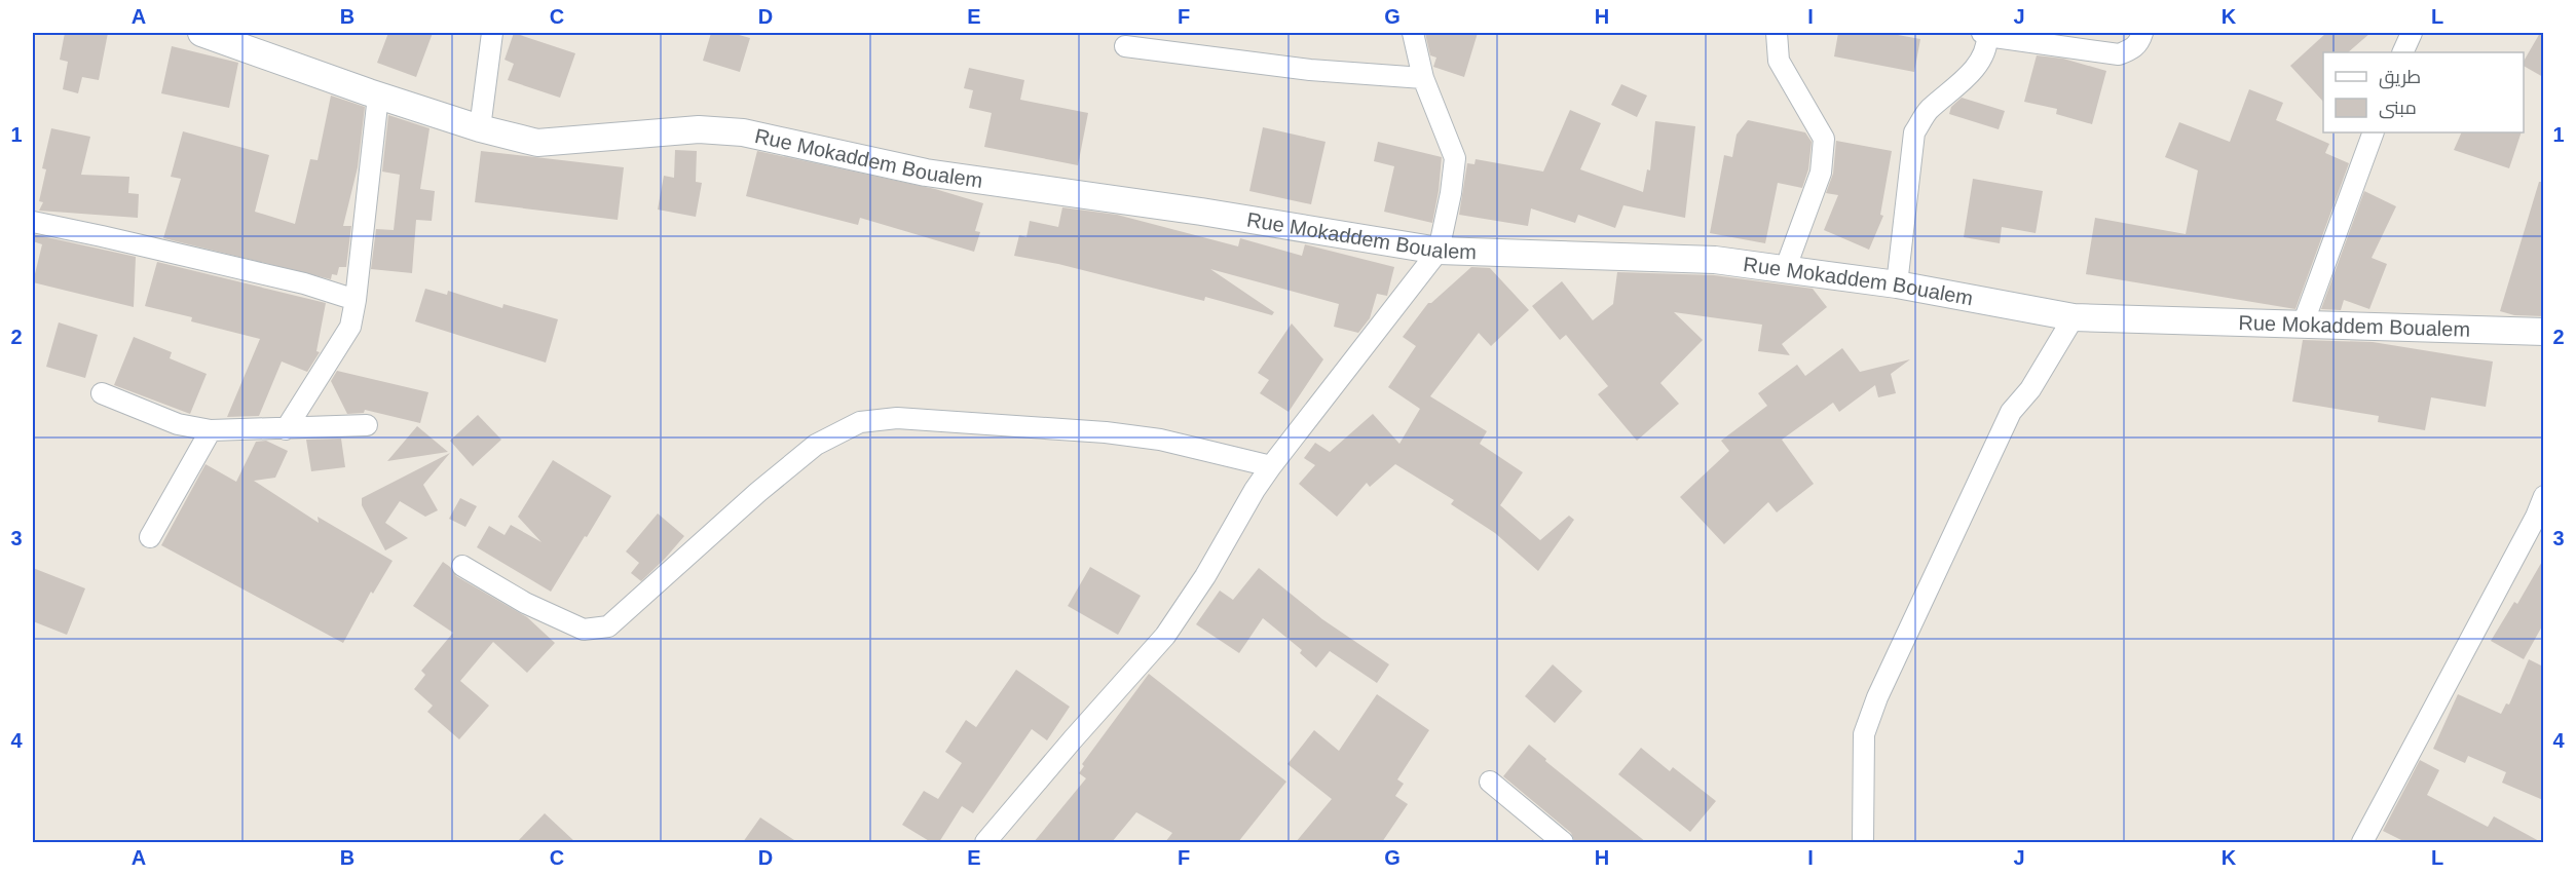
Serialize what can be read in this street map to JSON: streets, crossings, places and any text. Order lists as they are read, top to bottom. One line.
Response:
{"streets":{"street":["Rue Mokaddem Boualem"]},"legend":["طريق","مبنى"],"grid":{"columns":["A","B","C","D","E","F","G","H","I","J","K","L"],"rows":["1","2","3","4"]}}
